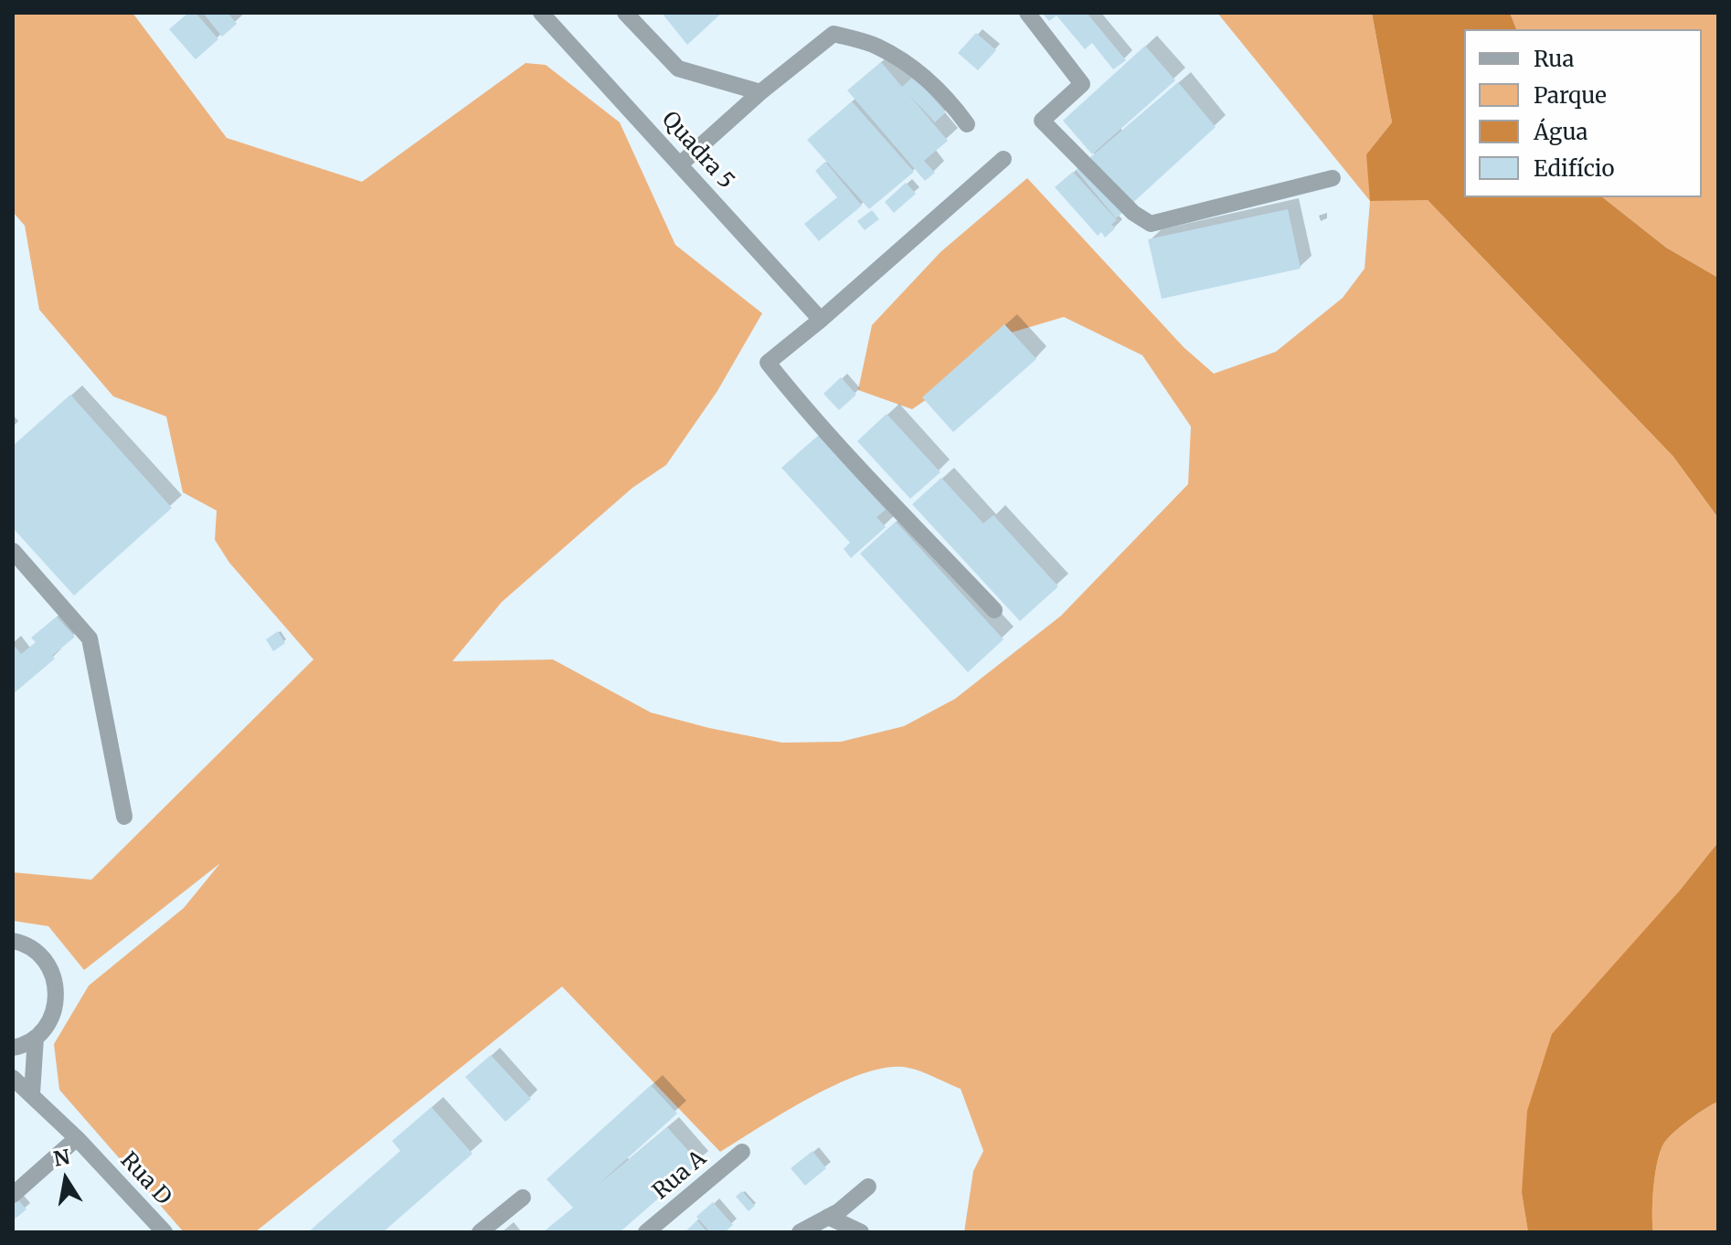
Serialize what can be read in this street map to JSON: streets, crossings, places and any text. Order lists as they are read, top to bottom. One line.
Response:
{"streets":{"street":["Quadra 5","Rua A","Rua D"]},"legend":["Rua","Parque","Água","Edifício"],"north":"top"}
